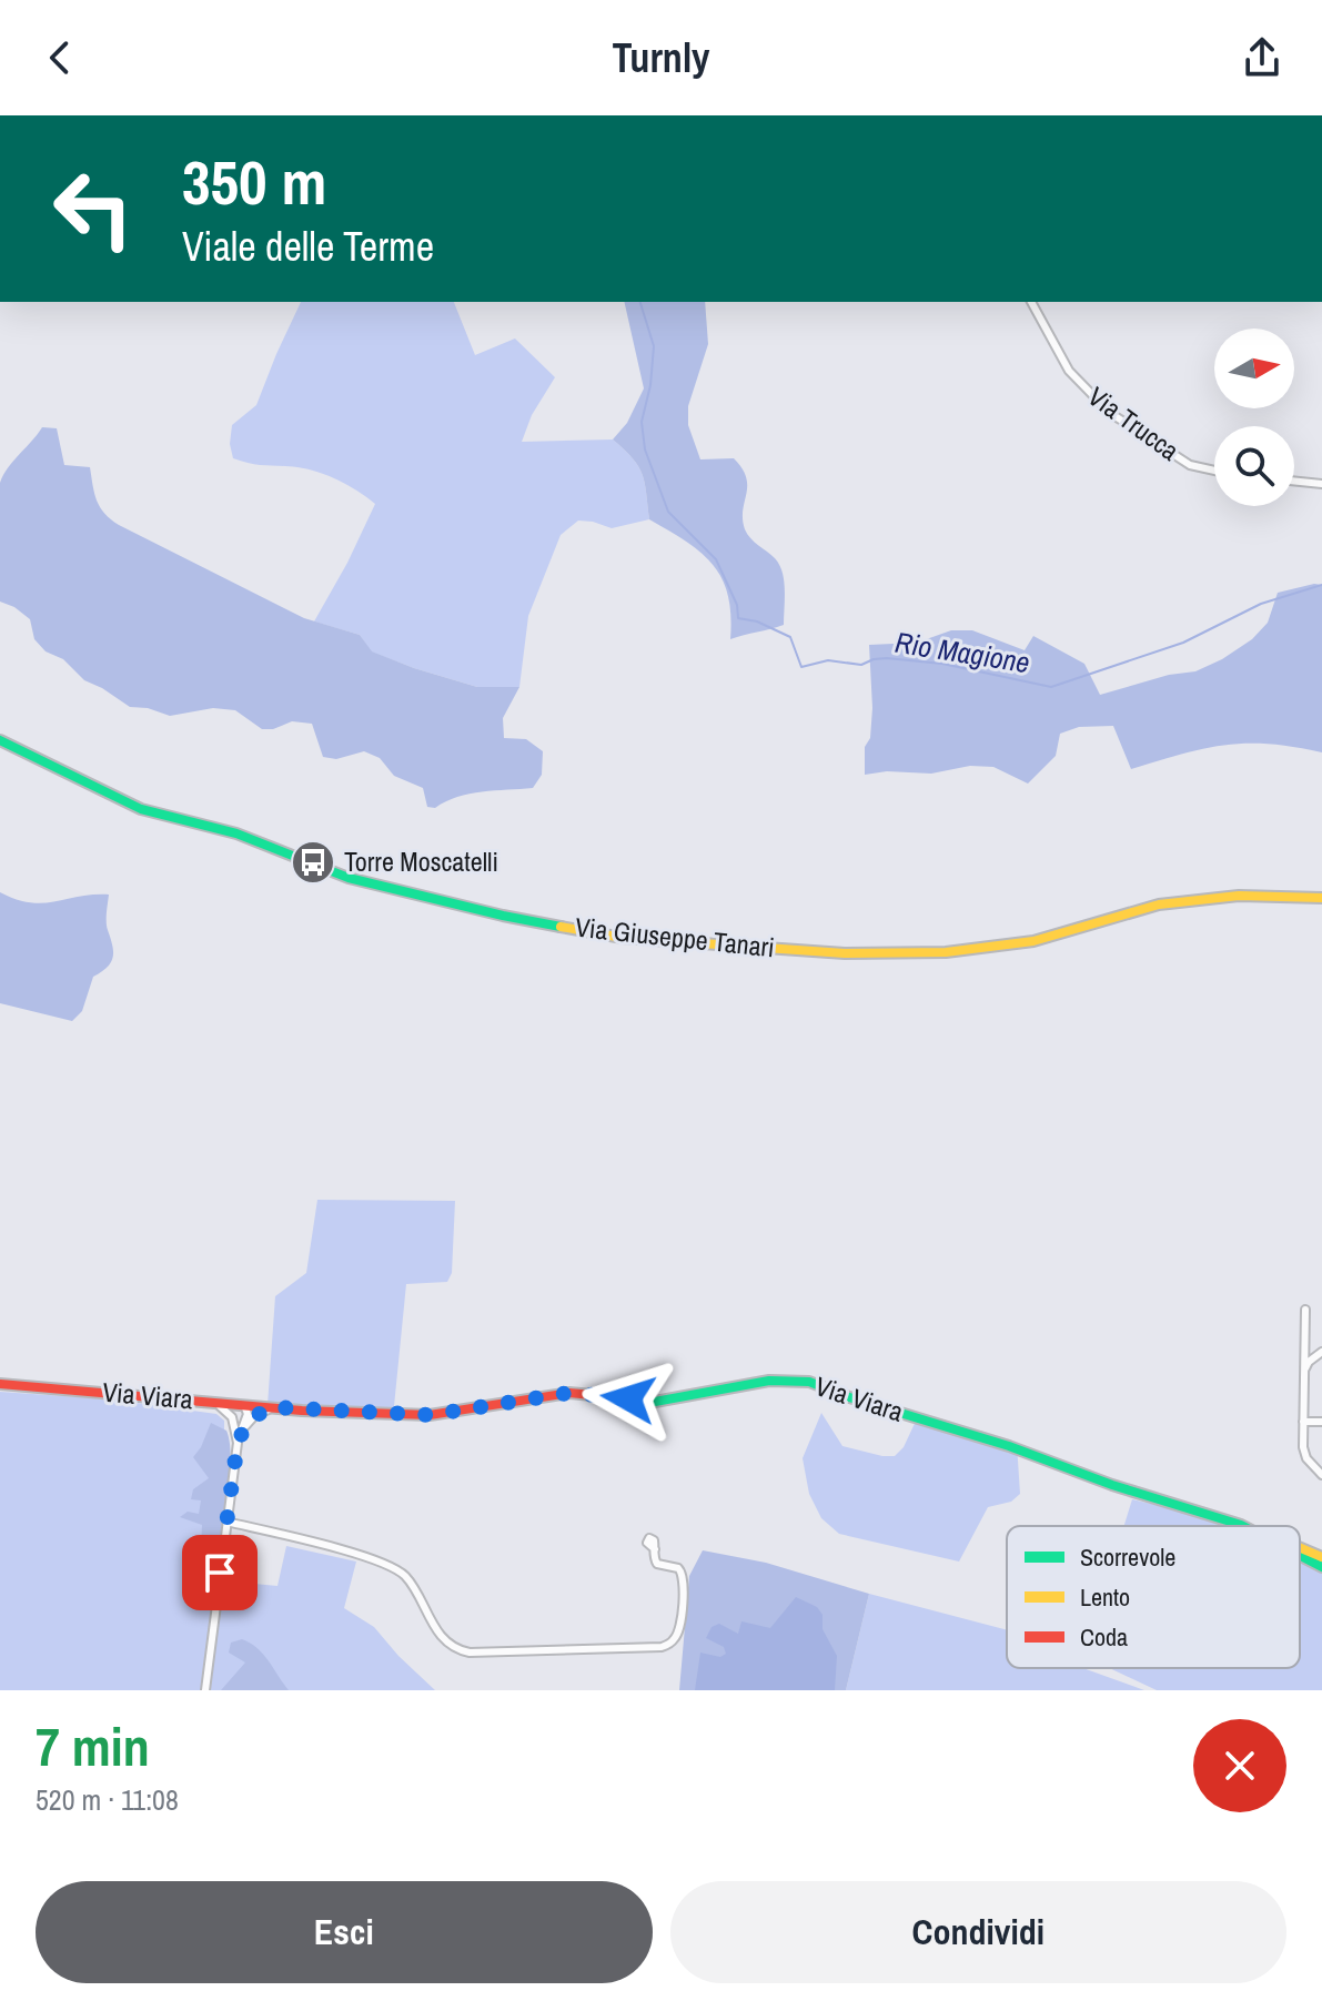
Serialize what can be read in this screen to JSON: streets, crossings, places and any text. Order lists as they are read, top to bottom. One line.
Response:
{"streets":{"main road":["Via Giuseppe Tanari","Via Viara"],"street":["Via Trucca"]},"water":["Rio Magione"],"places":{"bus stop":["Torre Moscatelli"]},"legend":["Scorrevole","Lento","Coda"],"north":"right","page":{"header":"Turnly","turn":["350 m","Viale delle Terme"],"heading":["7 min","520 m · 11:08"],"buttons":["Esci","Condividi"]}}
